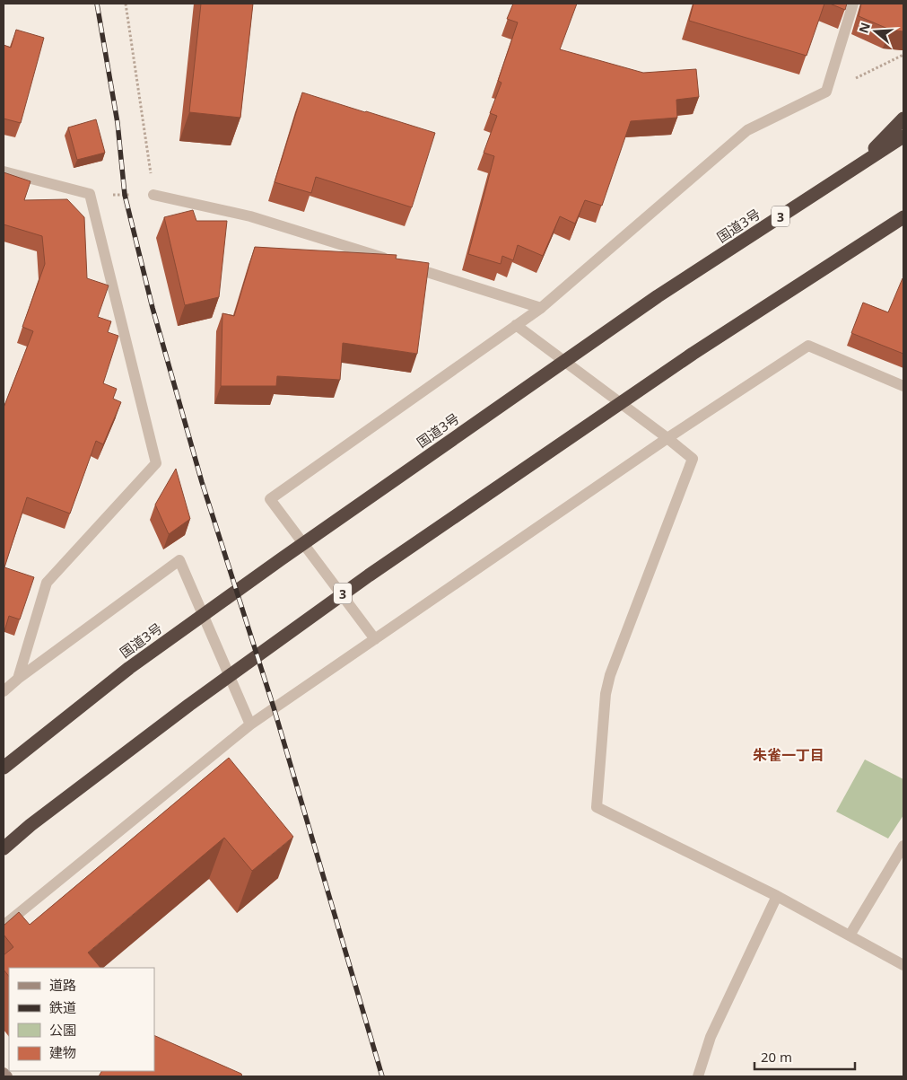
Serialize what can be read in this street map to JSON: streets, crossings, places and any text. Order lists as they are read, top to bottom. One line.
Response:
{"streets":{"highway":["3","国道3号"]},"districts":["朱雀一丁目"],"legend":["道路","鉄道","公園","建物"],"scale_bar":"20 m","north":"left"}
